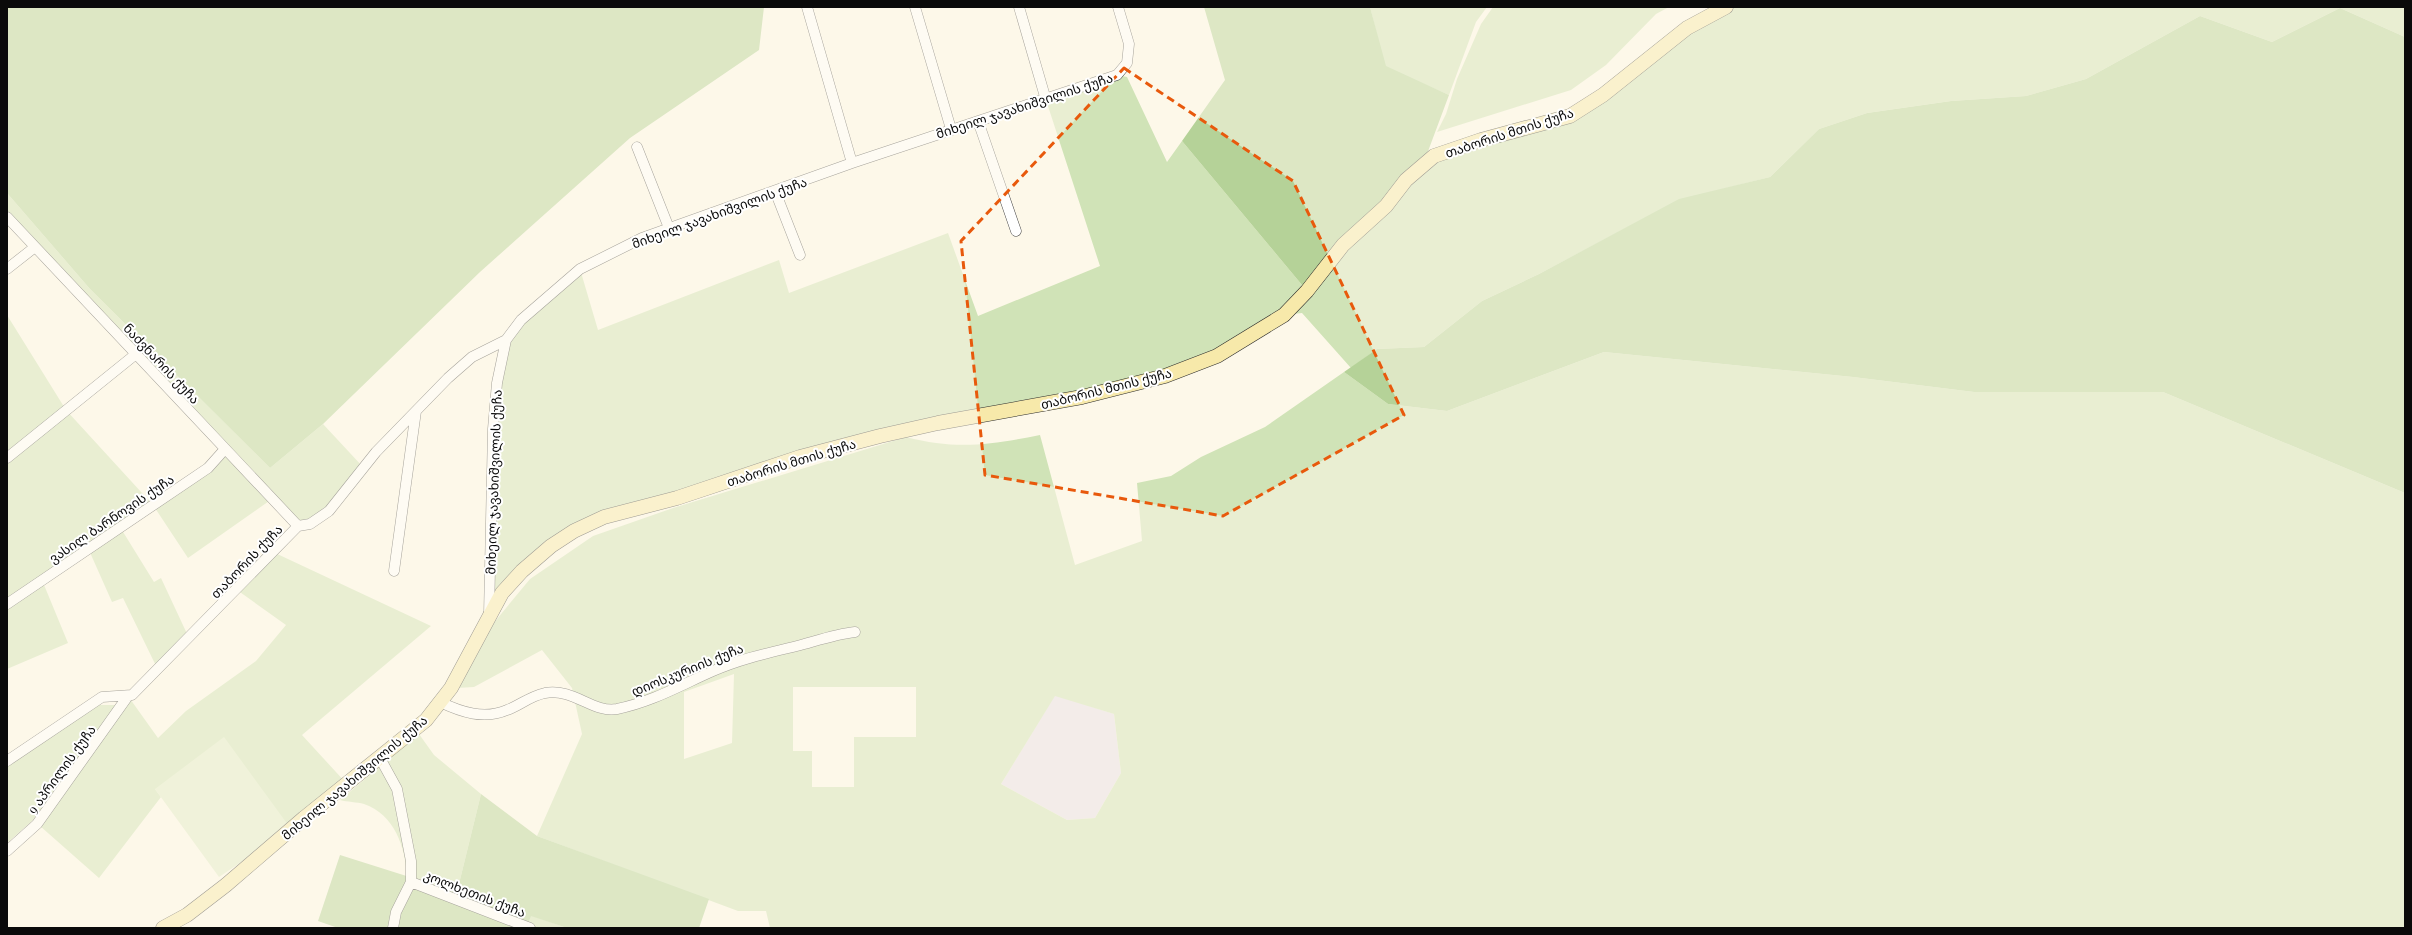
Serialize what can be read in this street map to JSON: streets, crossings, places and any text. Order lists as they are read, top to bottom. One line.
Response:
{"streets":{"main road":["მიხეილ ჯავახიშვილის ქუჩა","თაბორის მთის ქუჩა"],"street":["ნაძვნარის ქუჩა","ვასილ ბარნოვის ქუჩა","თაბორის ქუჩა","დიოსკურიის ქუჩა","9 აპრილის ქუჩა","კოლხეთის ქუჩა"]},"crossings":[["მიხეილ ჯავახიშვილის ქუჩა","თაბორის მთის ქუჩა"],["მიხეილ ჯავახიშვილის ქუჩა","თაბორის ქუჩა"],["მიხეილ ჯავახიშვილის ქუჩა","დიოსკურიის ქუჩა"],["ნაძვნარის ქუჩა","ვასილ ბარნოვის ქუჩა"],["ნაძვნარის ქუჩა","თაბორის ქუჩა"],["თაბორის ქუჩა","9 აპრილის ქუჩა"]]}
